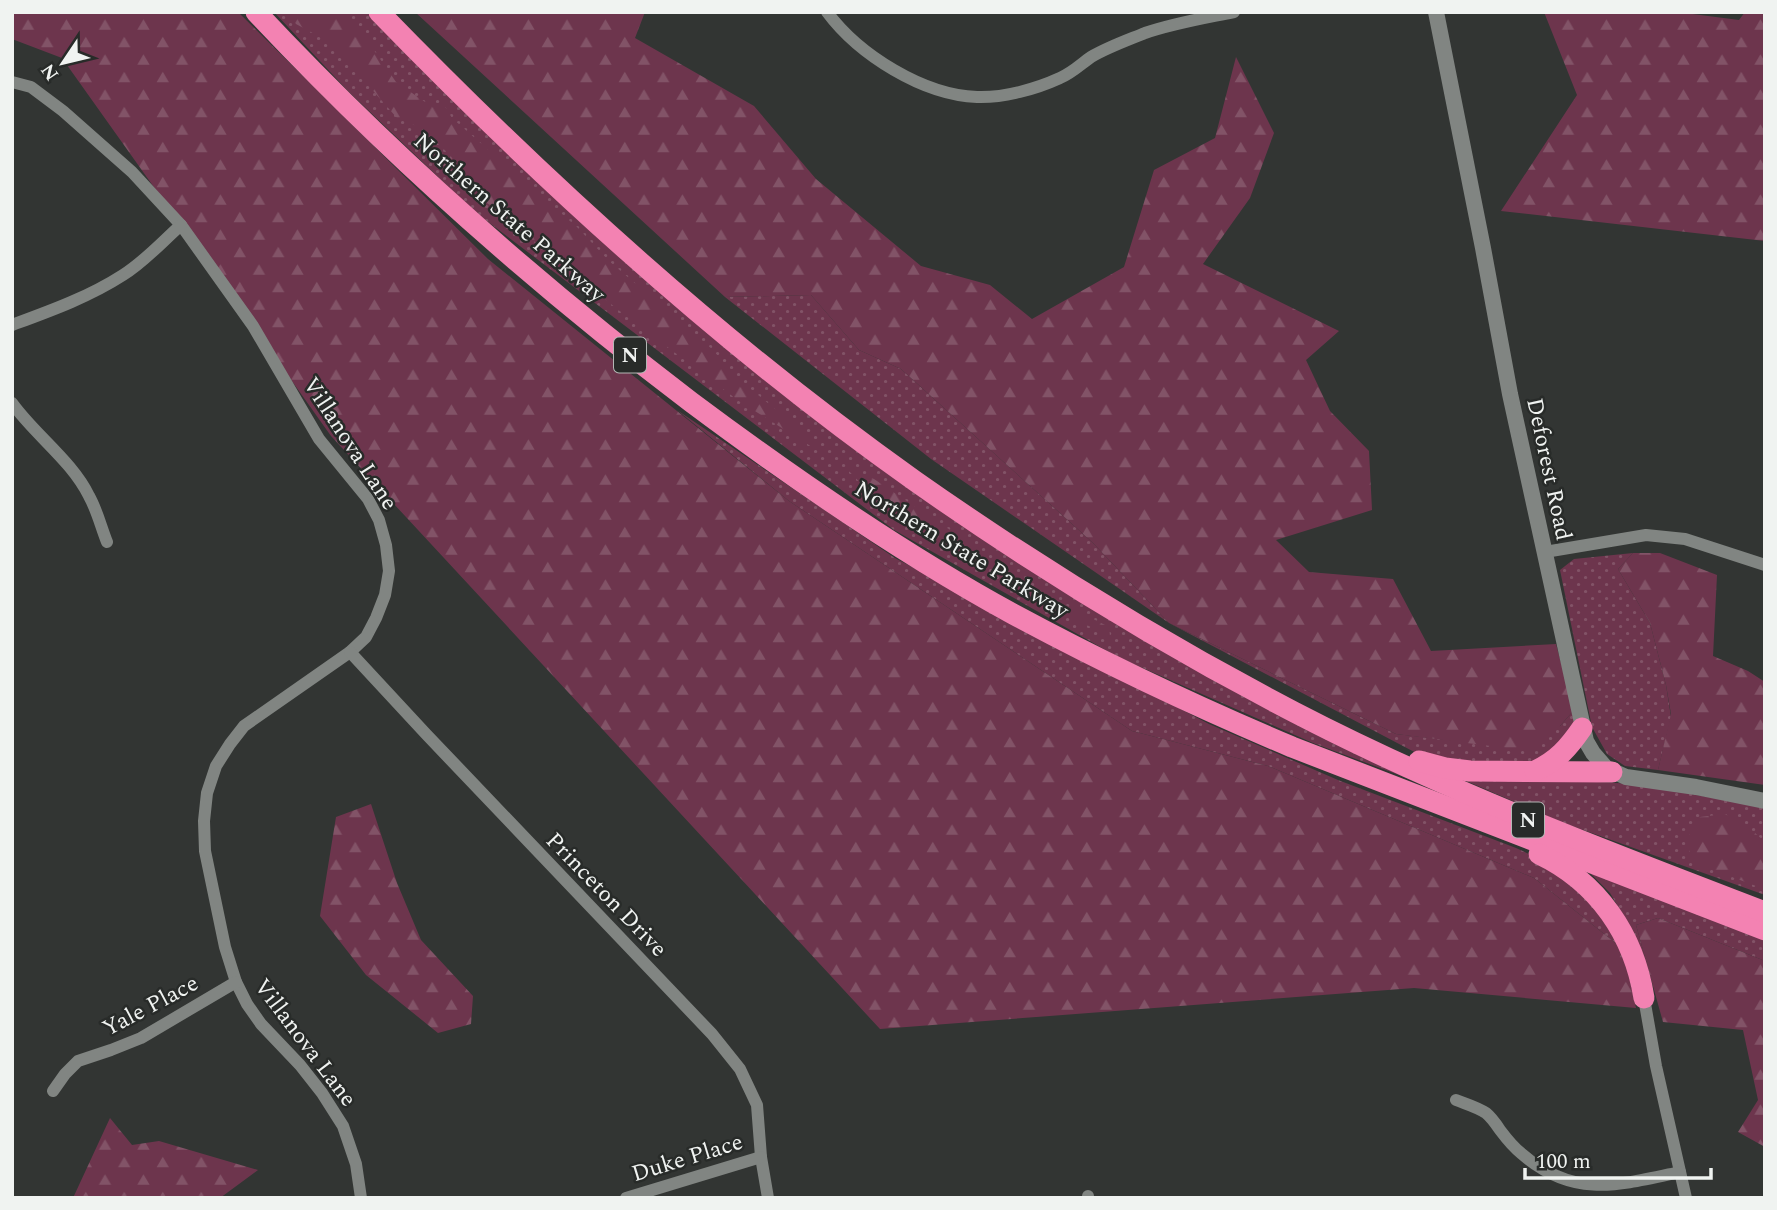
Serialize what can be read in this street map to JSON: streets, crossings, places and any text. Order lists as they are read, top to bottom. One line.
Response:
{"streets":{"highway":["Northern State Parkway","N"],"street":["Villanova Lane","Deforest Road","Princeton Drive","Yale Place","Duke Place"]},"crossings":[["Villanova Lane","Princeton Drive"],["Villanova Lane","Yale Place"],["Princeton Drive","Duke Place"]],"scale_bar":"100 m","north":"bottom left"}
